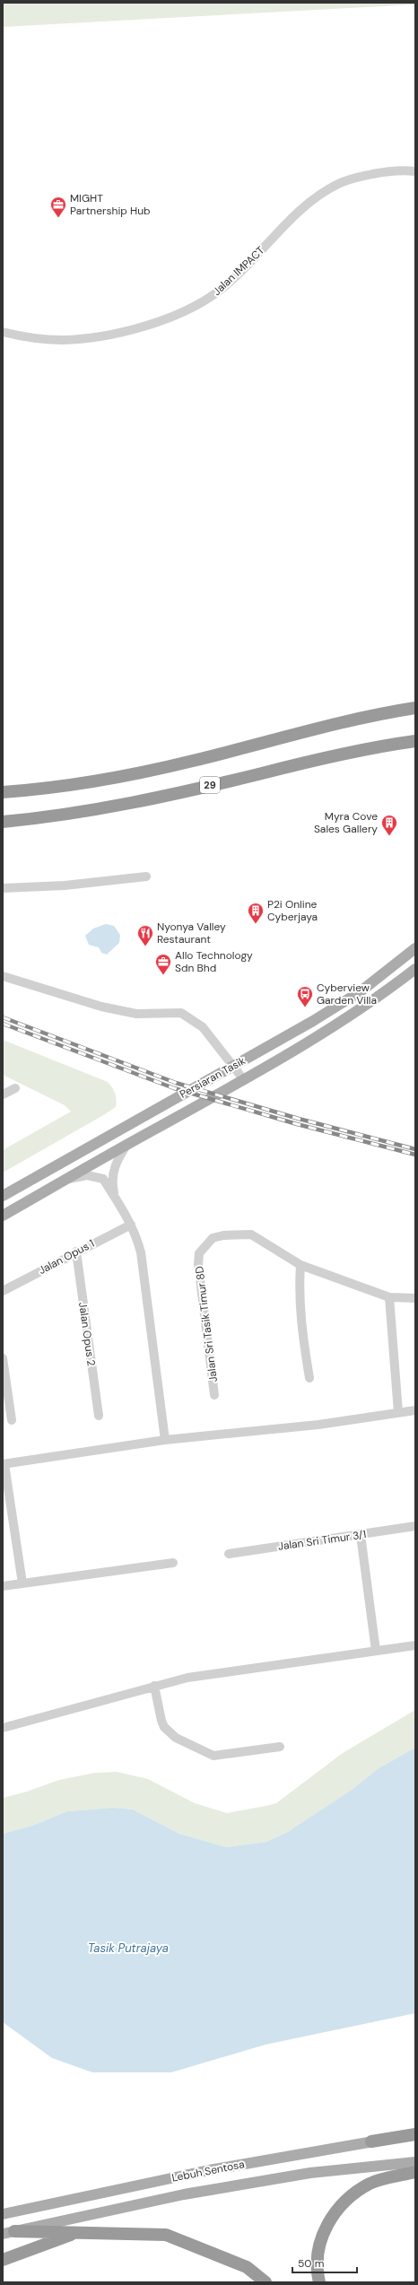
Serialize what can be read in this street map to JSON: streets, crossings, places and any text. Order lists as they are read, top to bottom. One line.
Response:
{"streets":{"highway":["29"],"main road":["Persiaran Tasik","Lebuh Sentosa"],"street":["Jalan IMPACT","Jalan Opus 1","Jalan Sri Tasik Timur 8D","Jalan Opus 2","Jalan Sri Timur 3/1"]},"crossings":[["Jalan Opus 1","Jalan Opus 2"]],"water":["Tasik Putrajaya"],"places":{"office":["MIGHT Partnership Hub","Allo Technology Sdn Bhd"],"building":["Myra Cove Sales Gallery","P2i Online Cyberjaya"],"restaurant":["Nyonya Valley Restaurant"],"bus stop":["Cyberview Garden Villa"]},"scale_bar":"50 m"}
